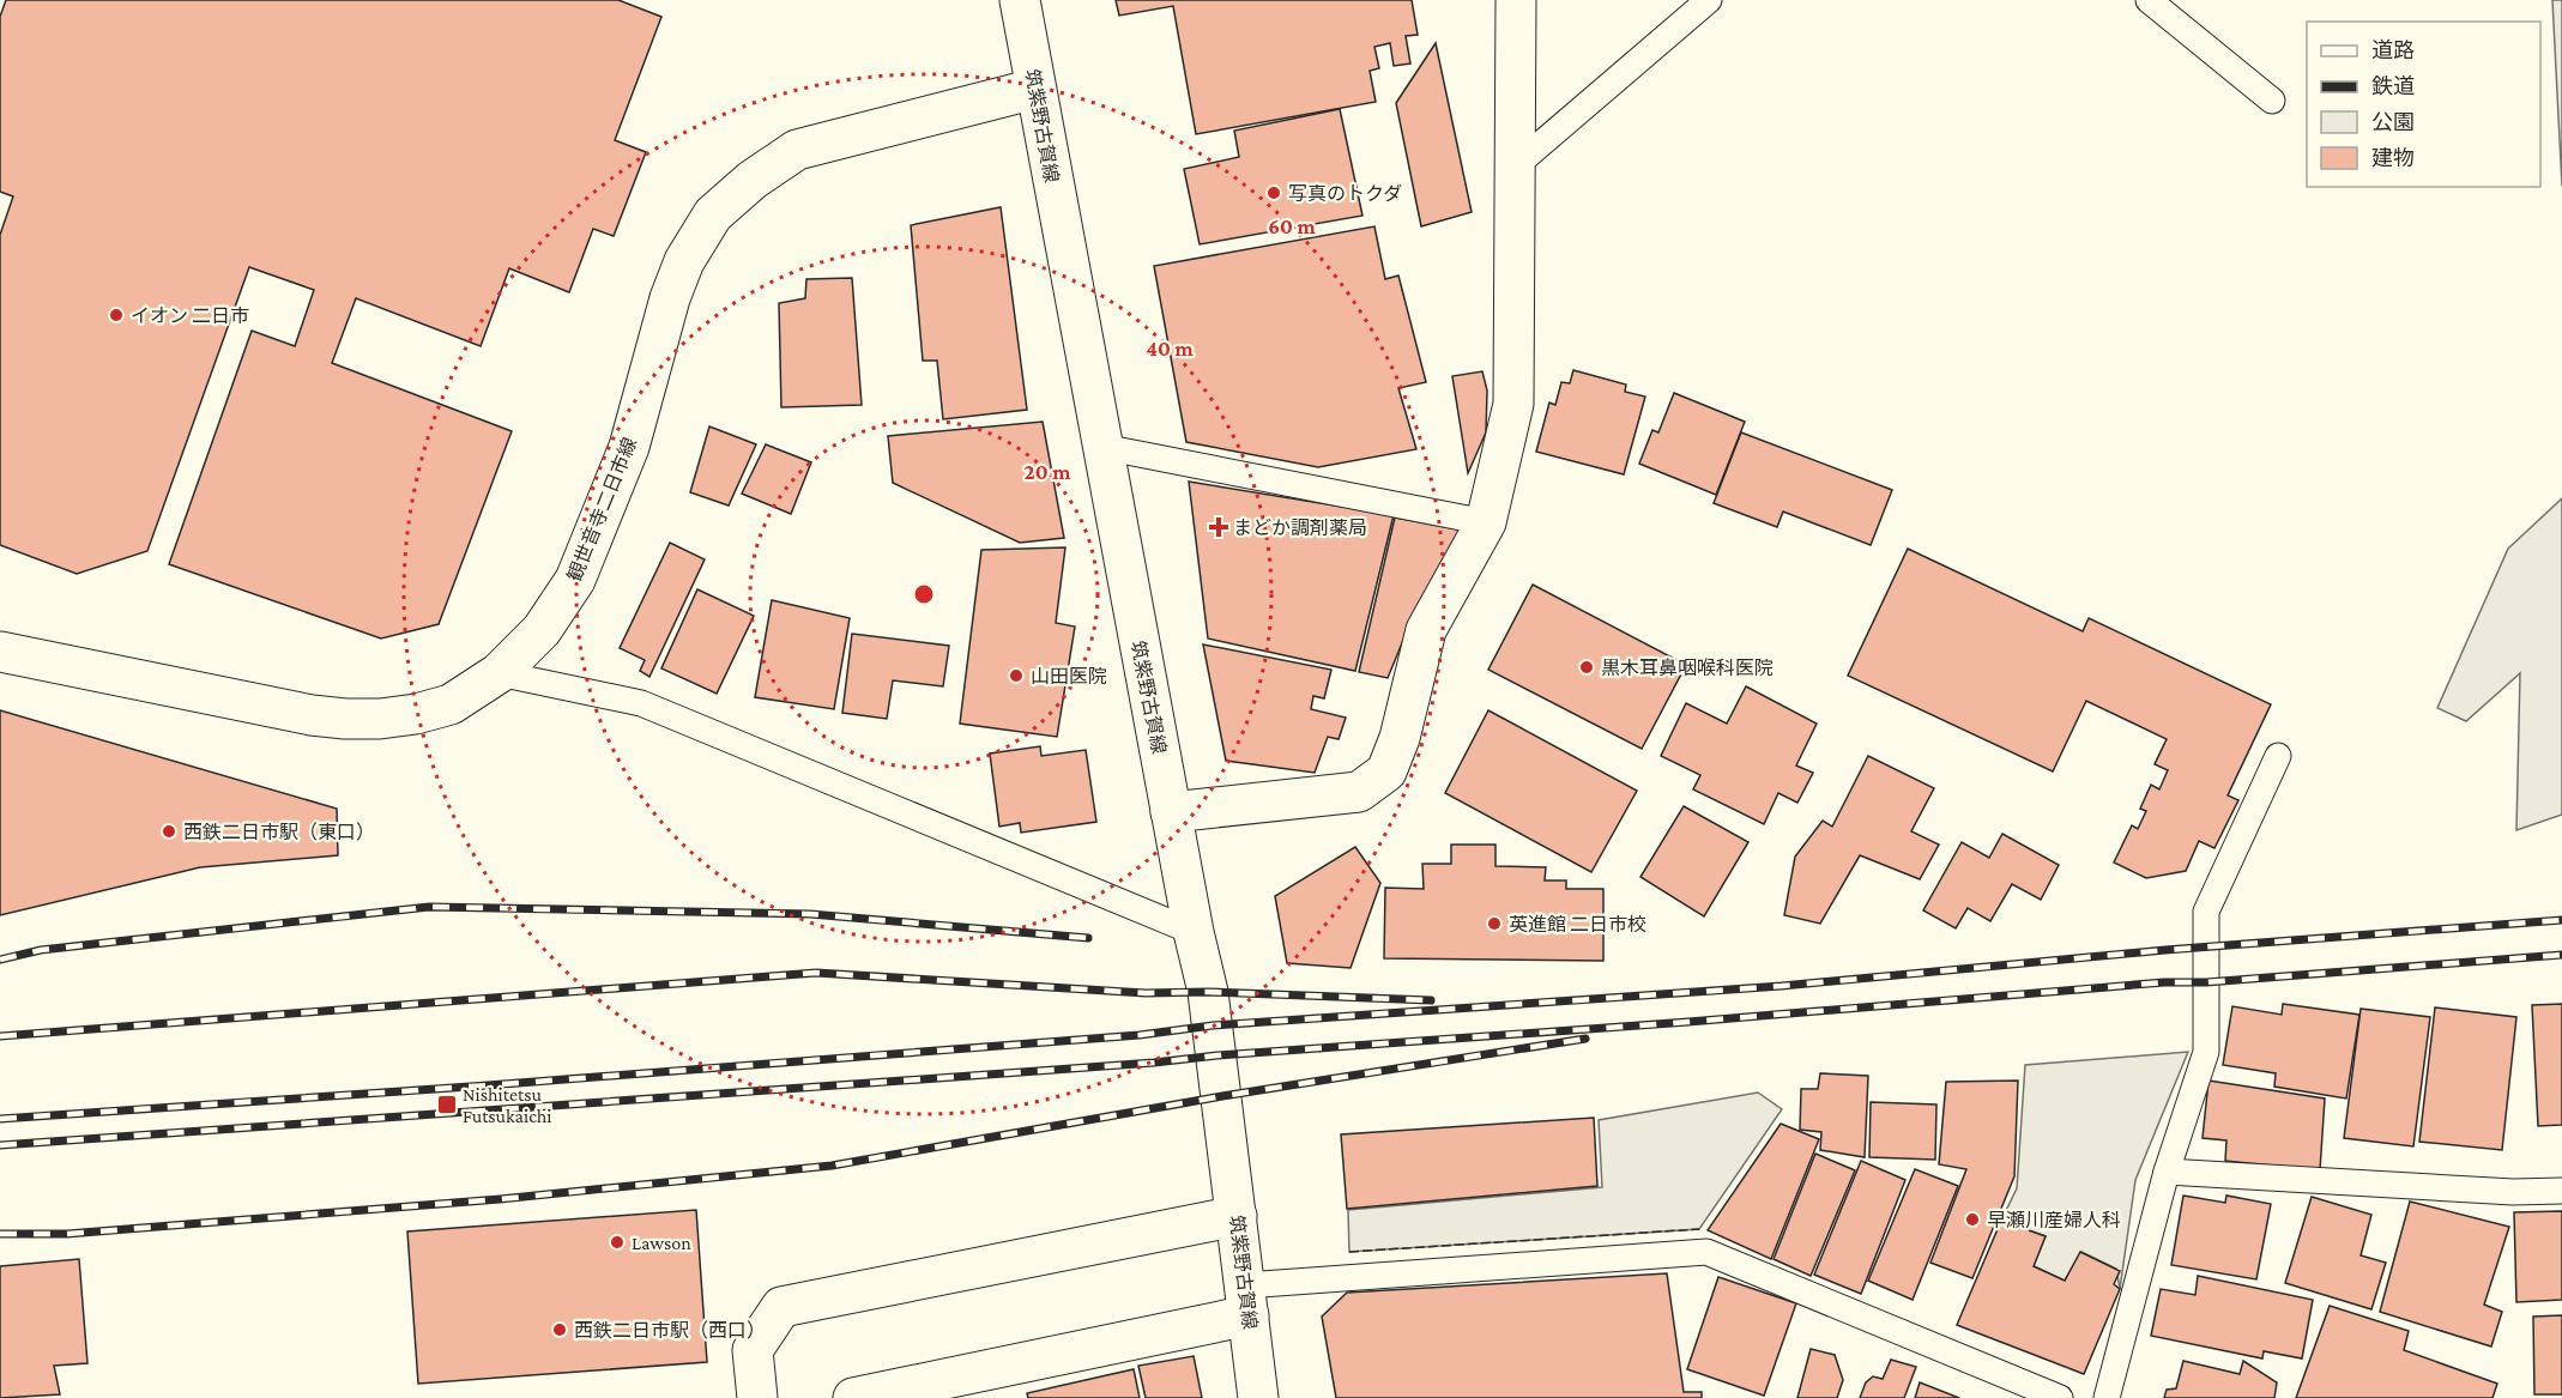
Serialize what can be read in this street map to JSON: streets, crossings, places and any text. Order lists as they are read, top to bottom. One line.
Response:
{"streets":{"main road":["筑紫野古賀線","観世音寺二日市線"]},"crossings":[["筑紫野古賀線","観世音寺二日市線"]],"places":{"other":["写真のトクダ","イオン 二日市","黒木耳鼻咽喉科医院","山田医院","西鉄二日市駅（東口）","英進館 二日市校","早瀬川産婦人科","Lawson","西鉄二日市駅（西口）"],"health":["まどか調剤薬局"],"transit":["Nishitetsu Futsukaichi"]},"legend":["道路","鉄道","公園","建物"],"rings":["60 m","40 m","20 m"]}
